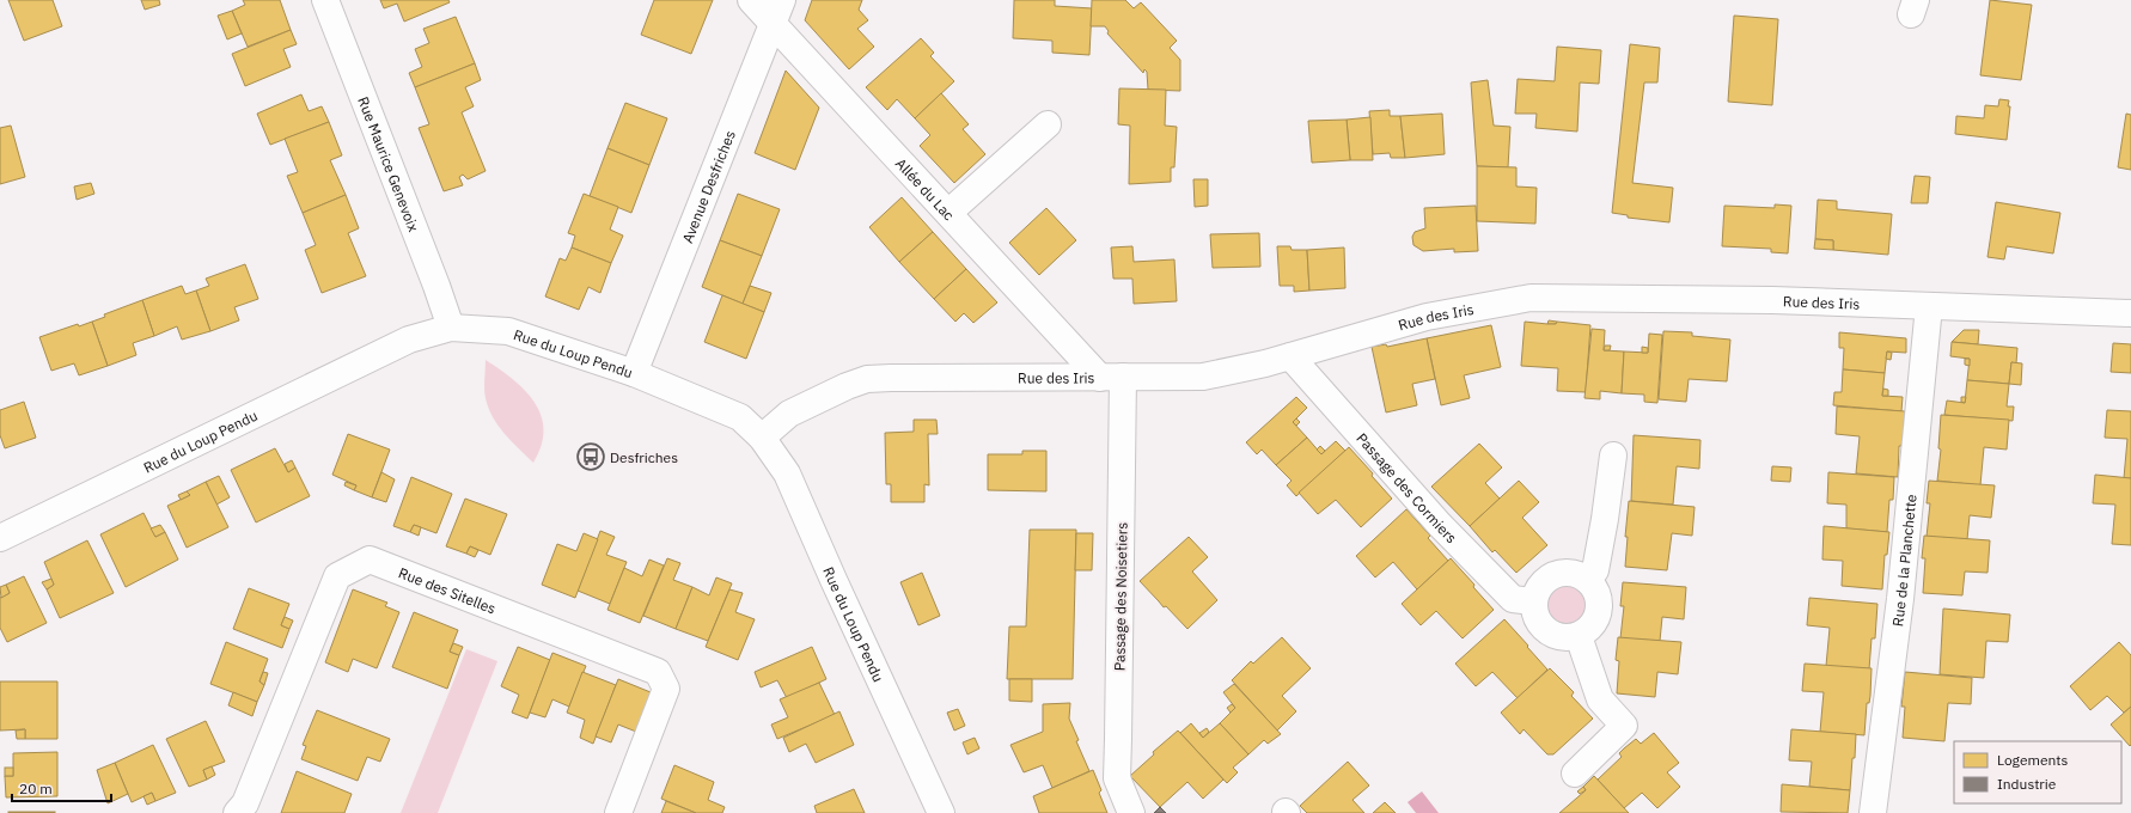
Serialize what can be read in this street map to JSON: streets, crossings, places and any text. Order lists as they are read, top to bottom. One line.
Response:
{"streets":{"street":["Rue Maurice Genevoix","Avenue Desfriches","Allée du Lac","Rue des Iris","Rue du Loup Pendu","Passage des Cormiers","Rue de la Planchette","Rue des Sitelles","Passage des Noisetiers"]},"crossings":[["Rue Maurice Genevoix","Rue du Loup Pendu"],["Avenue Desfriches","Allée du Lac"],["Avenue Desfriches","Rue du Loup Pendu"],["Allée du Lac","Rue des Iris"],["Allée du Lac","Passage des Noisetiers"],["Rue des Iris","Rue du Loup Pendu"],["Rue des Iris","Passage des Cormiers"],["Rue des Iris","Rue de la Planchette"],["Rue des Iris","Passage des Noisetiers"]],"places":{"bus stop":["Desfriches"]},"legend":["Logements","Industrie"],"scale_bar":"20 m"}
